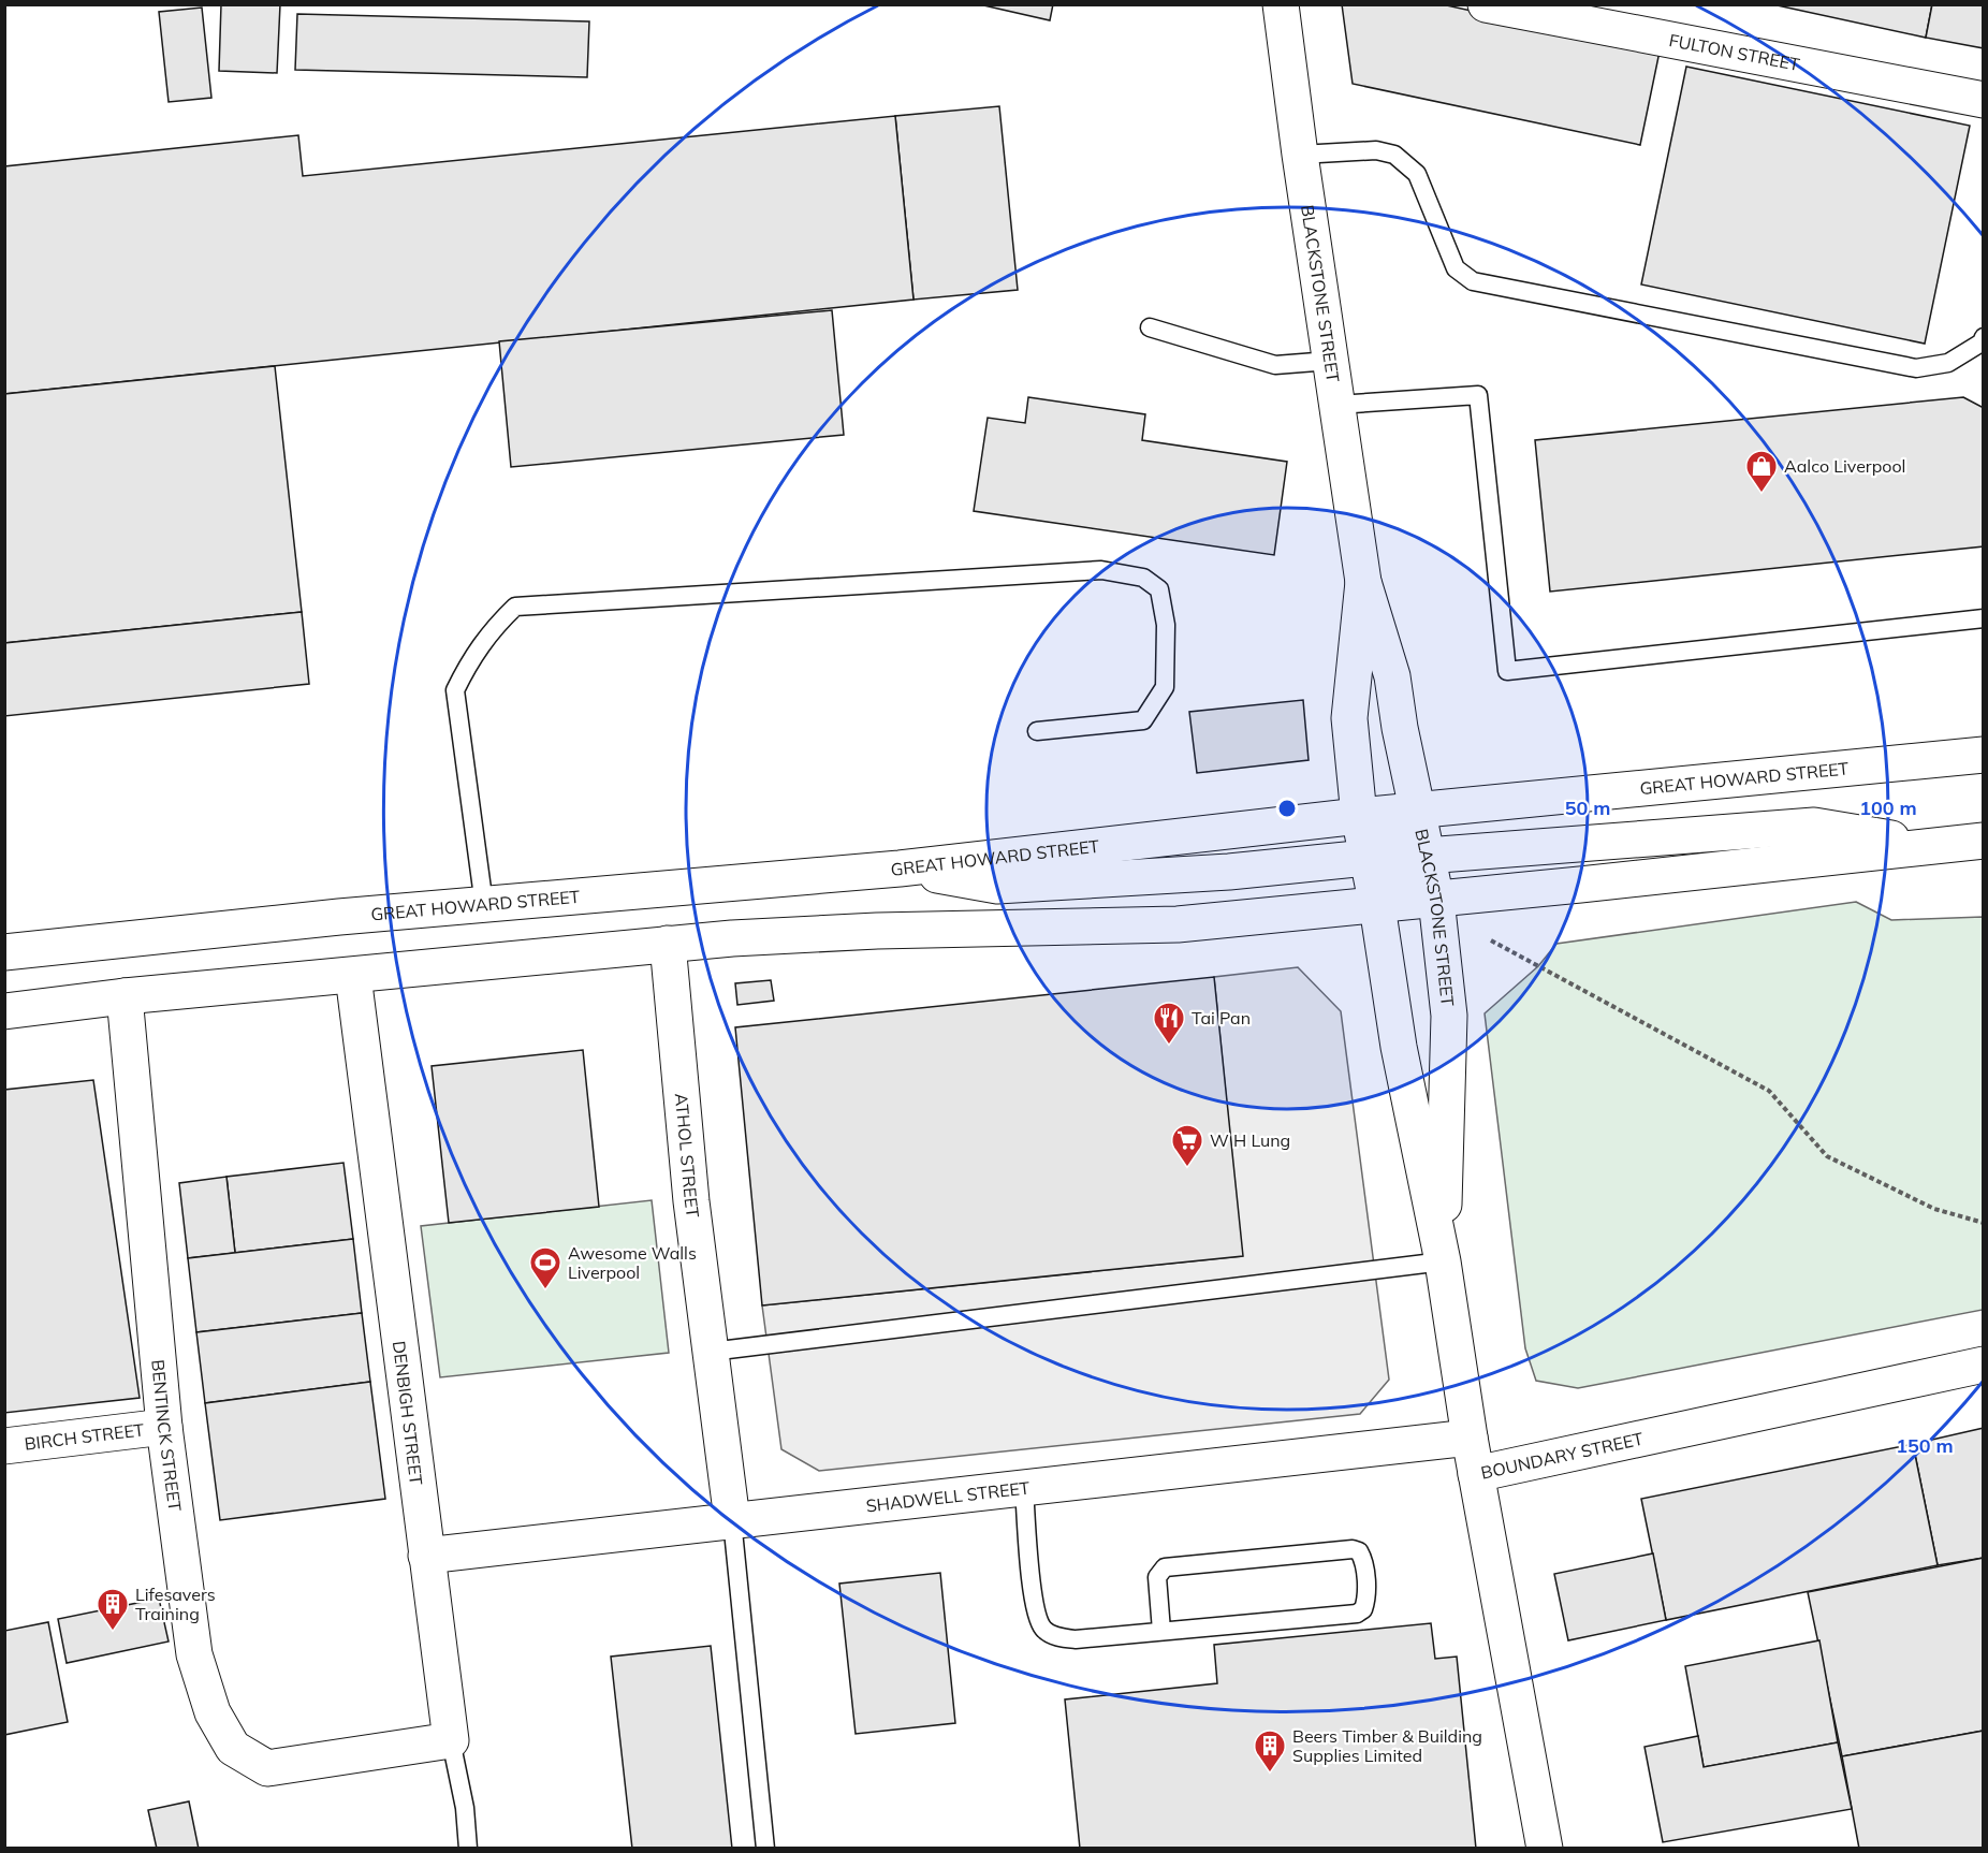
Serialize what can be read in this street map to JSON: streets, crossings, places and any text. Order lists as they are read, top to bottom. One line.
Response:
{"streets":{"main road":["FULTON STREET","BLACKSTONE STREET","GREAT HOWARD STREET","ATHOL STREET","DENBIGH STREET","BENTINCK STREET","BIRCH STREET","BOUNDARY STREET","SHADWELL STREET"]},"crossings":[["BLACKSTONE STREET","GREAT HOWARD STREET"],["BLACKSTONE STREET","BOUNDARY STREET"],["BLACKSTONE STREET","SHADWELL STREET"],["ATHOL STREET","SHADWELL STREET"],["DENBIGH STREET","BENTINCK STREET"],["DENBIGH STREET","SHADWELL STREET"],["BENTINCK STREET","BIRCH STREET"]],"places":{"shop":["Aalco Liverpool"],"restaurant":["Tai Pan"],"supermarket":["W H Lung"],"sports":["Awesome Walls Liverpool"],"building":["Lifesavers Training","Beers Timber & Building Supplies Limited"]},"rings":["50 m","100 m","150 m"]}
